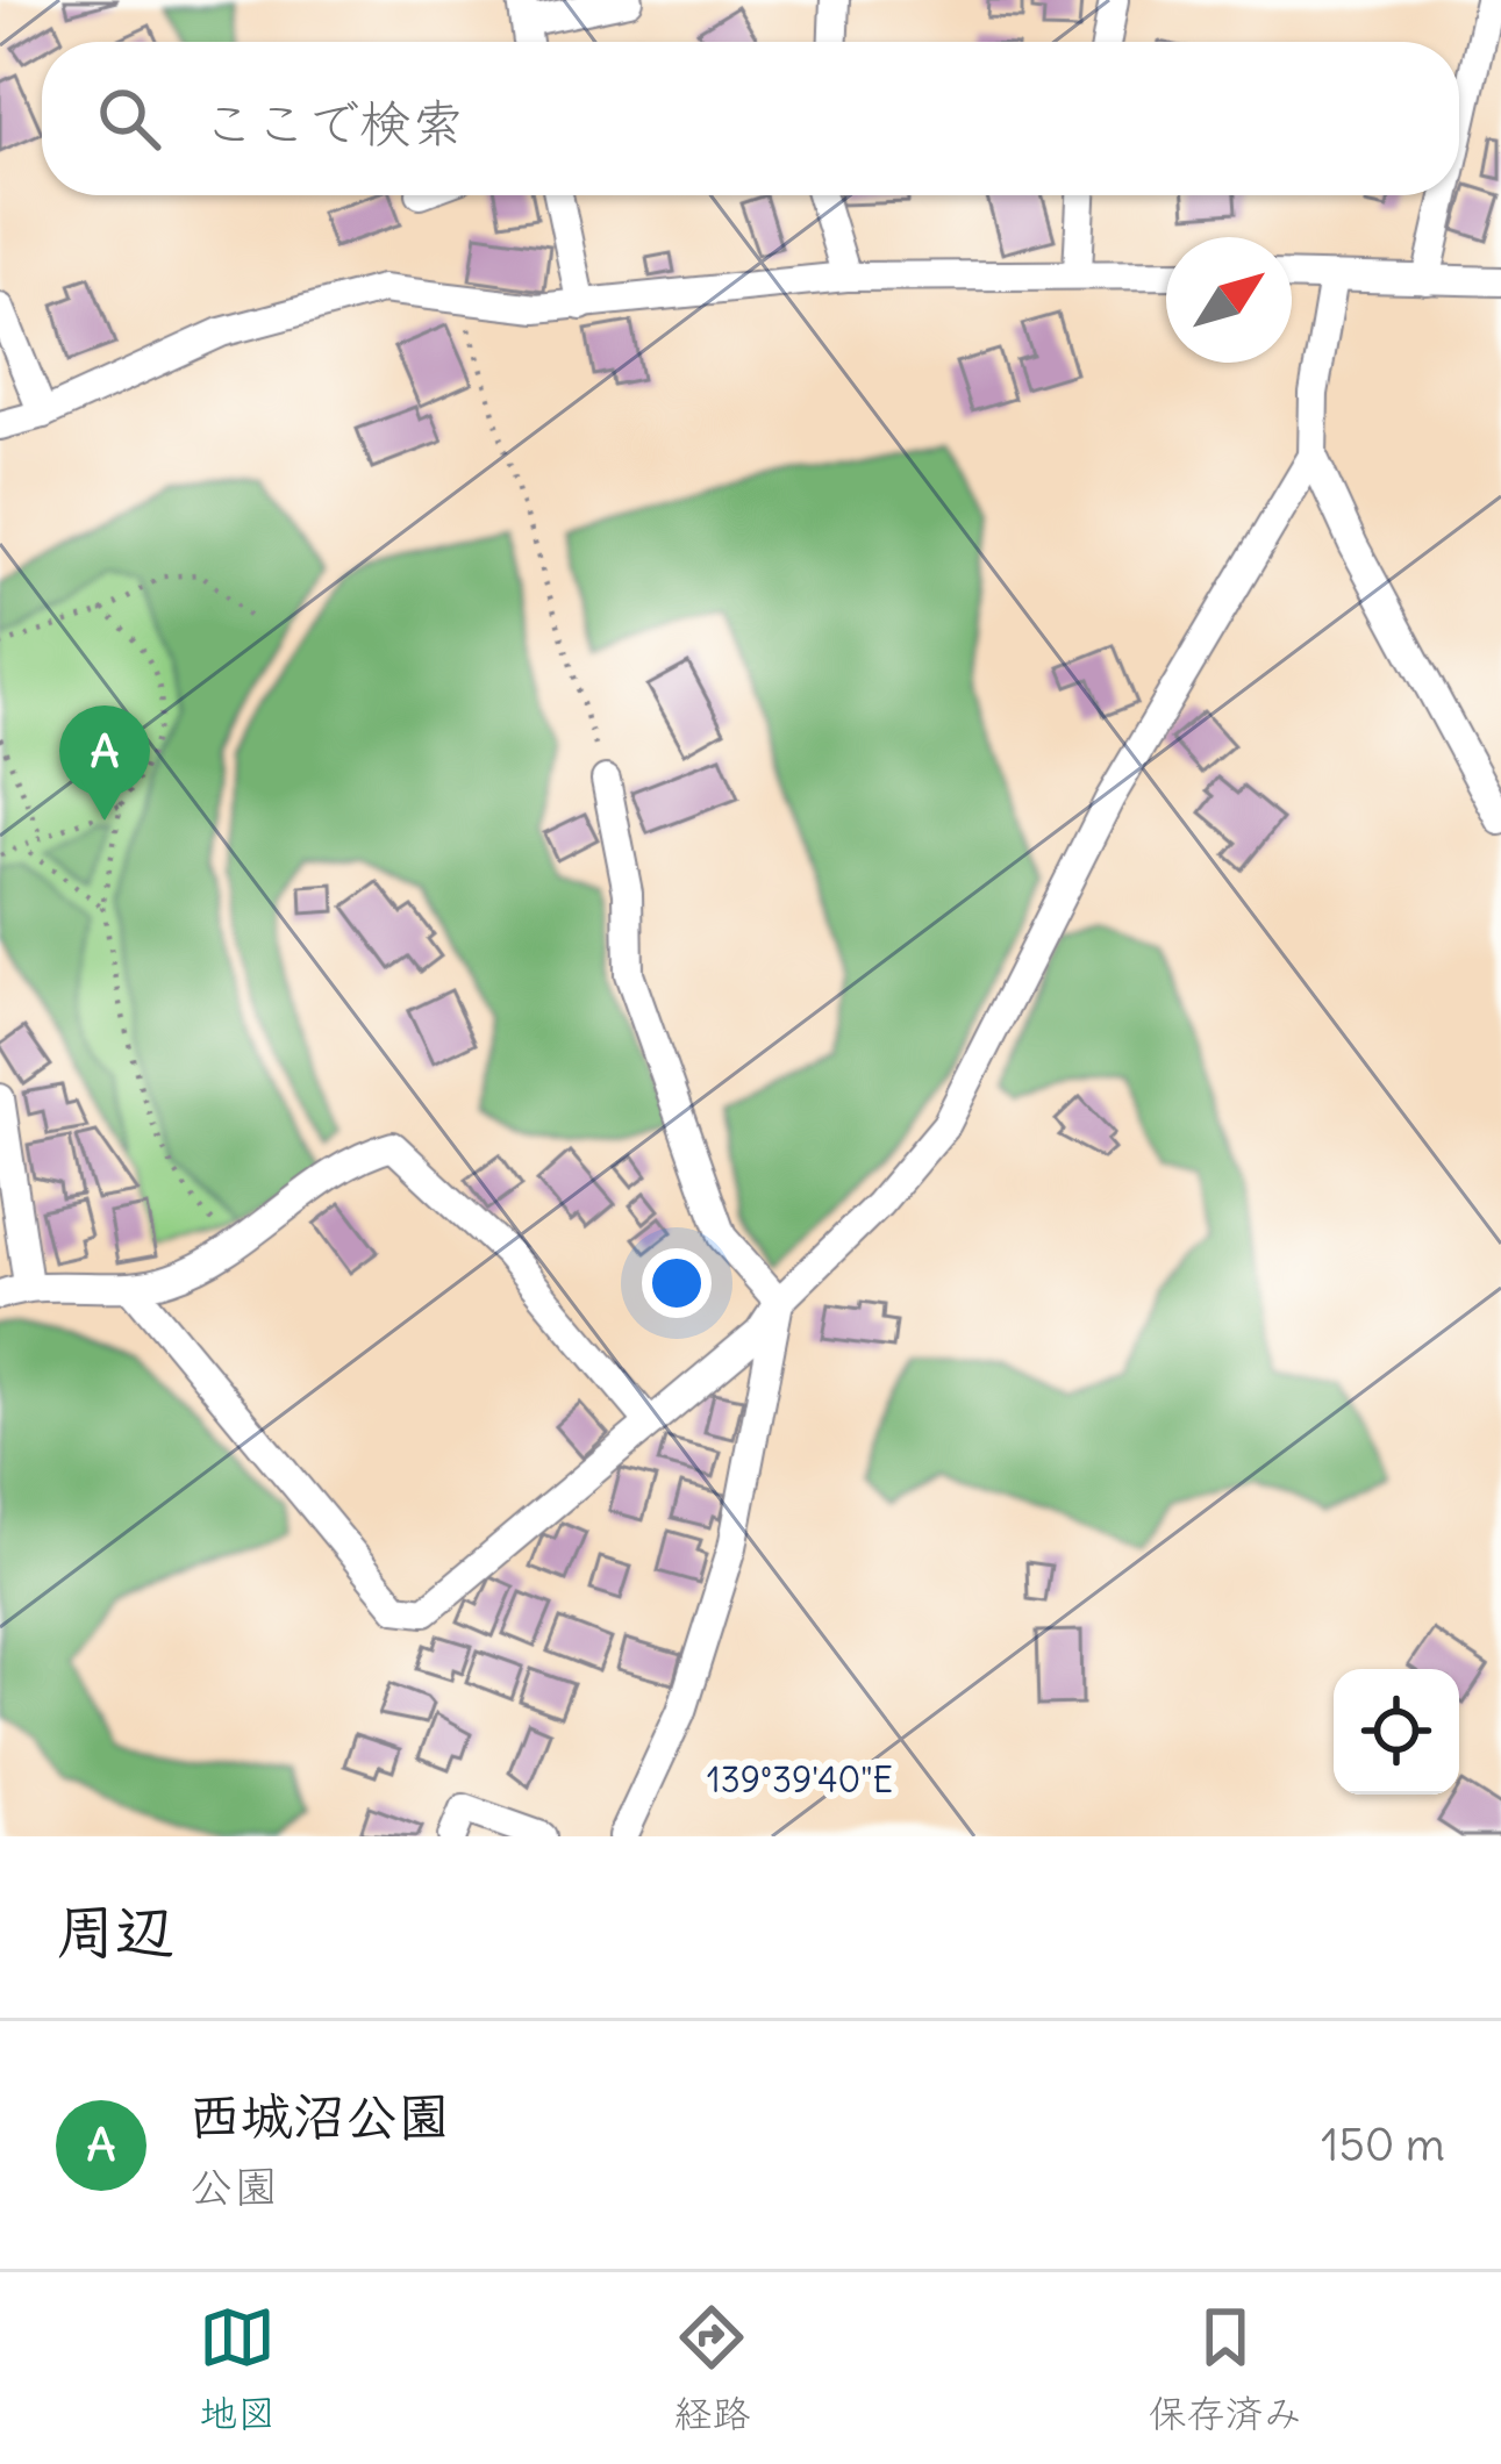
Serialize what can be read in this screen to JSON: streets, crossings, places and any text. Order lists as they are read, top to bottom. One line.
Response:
{"north":"top right","page":{"search":"ここで検索","pins":"A","heading":"周辺","list":[{"mark":"A","name":"西城沼公園","note":"公園","value":"150 m"}],"nav":["地図","経路","保存済み"]},"coordinates":["139°39'40\"E"]}
